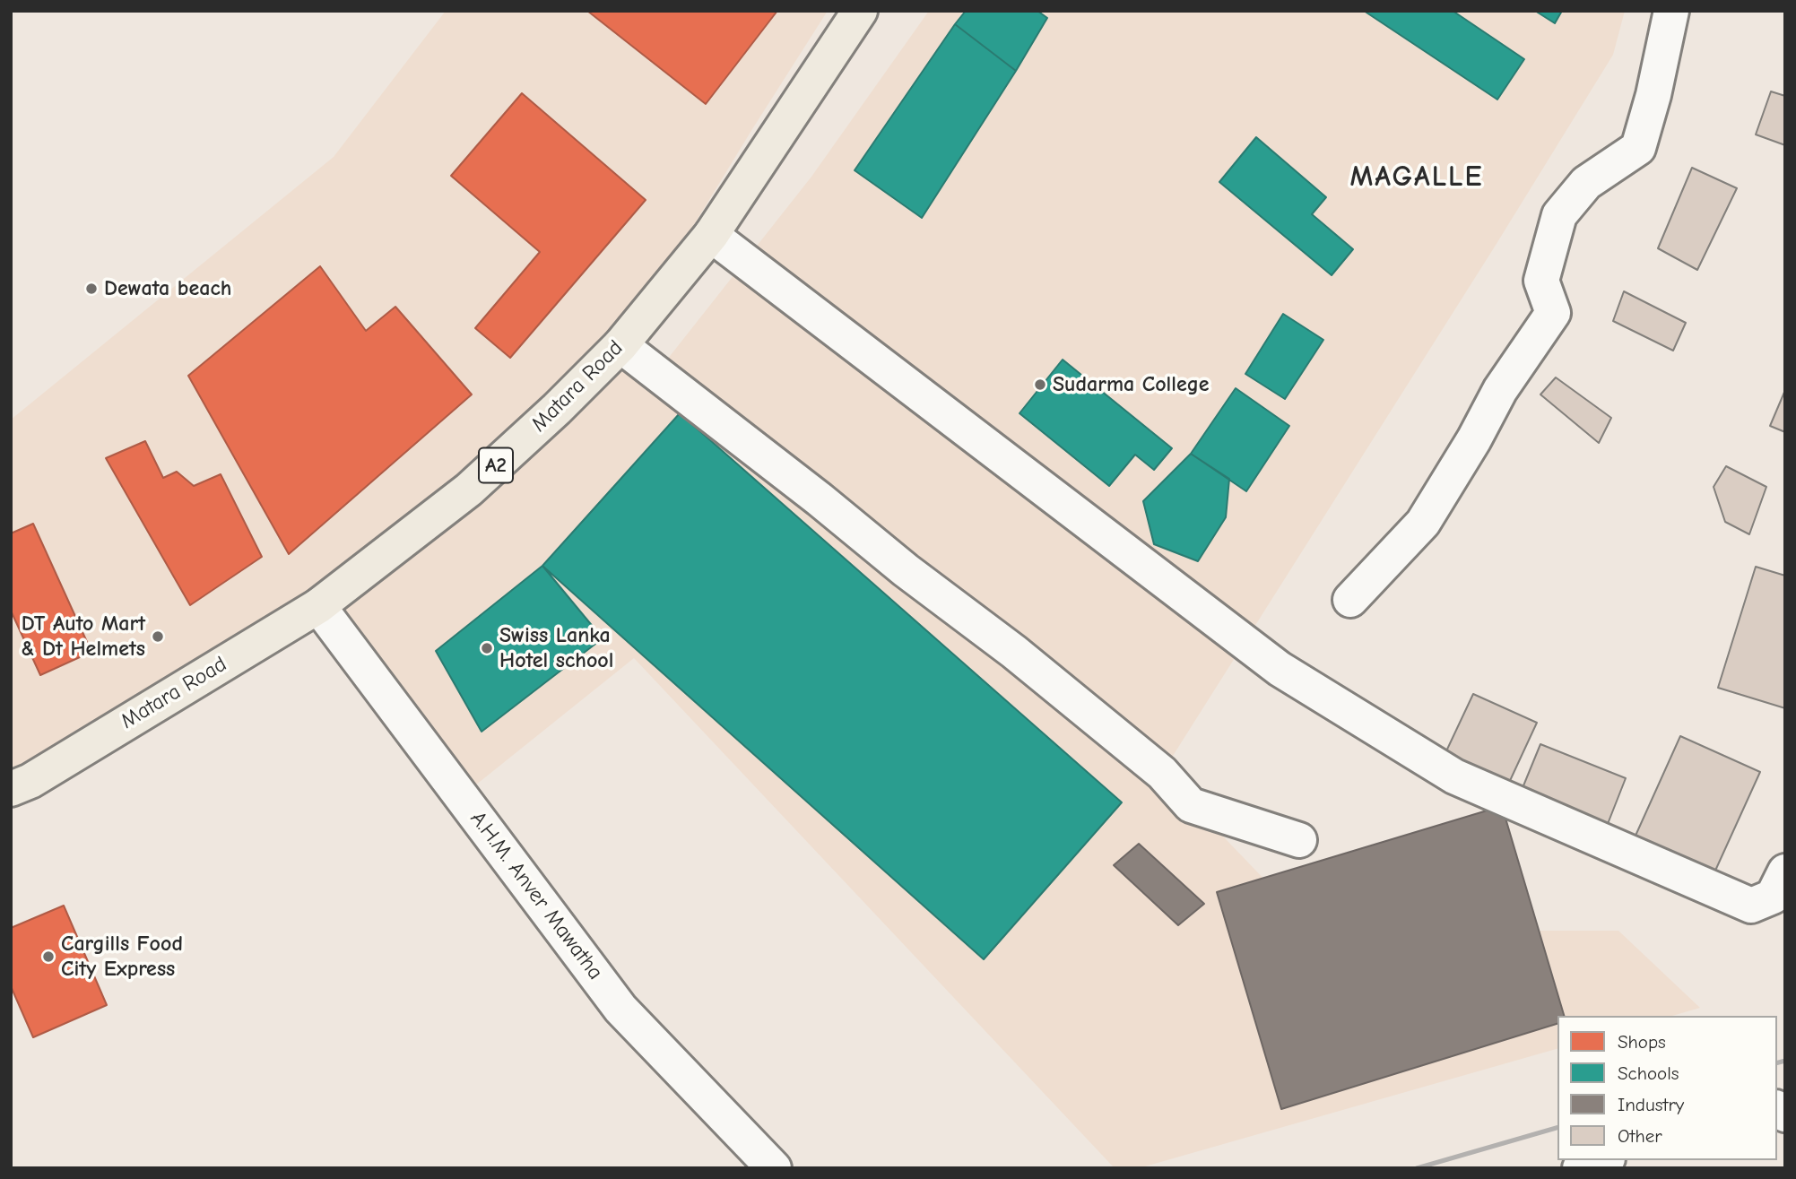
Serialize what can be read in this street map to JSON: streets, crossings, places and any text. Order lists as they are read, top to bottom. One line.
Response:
{"streets":{"highway":["Matara Road","A2"],"street":["A.H.M. Anver Mawatha"]},"crossings":[["Matara Road","A.H.M. Anver Mawatha"]],"districts":["MAGALLE"],"places":["Dewata beach","Sudarma College","DT Auto Mart & Dt Helmets","Swiss Lanka Hotel school","Cargills Food City Express"],"legend":["Shops","Schools","Industry","Other"]}
